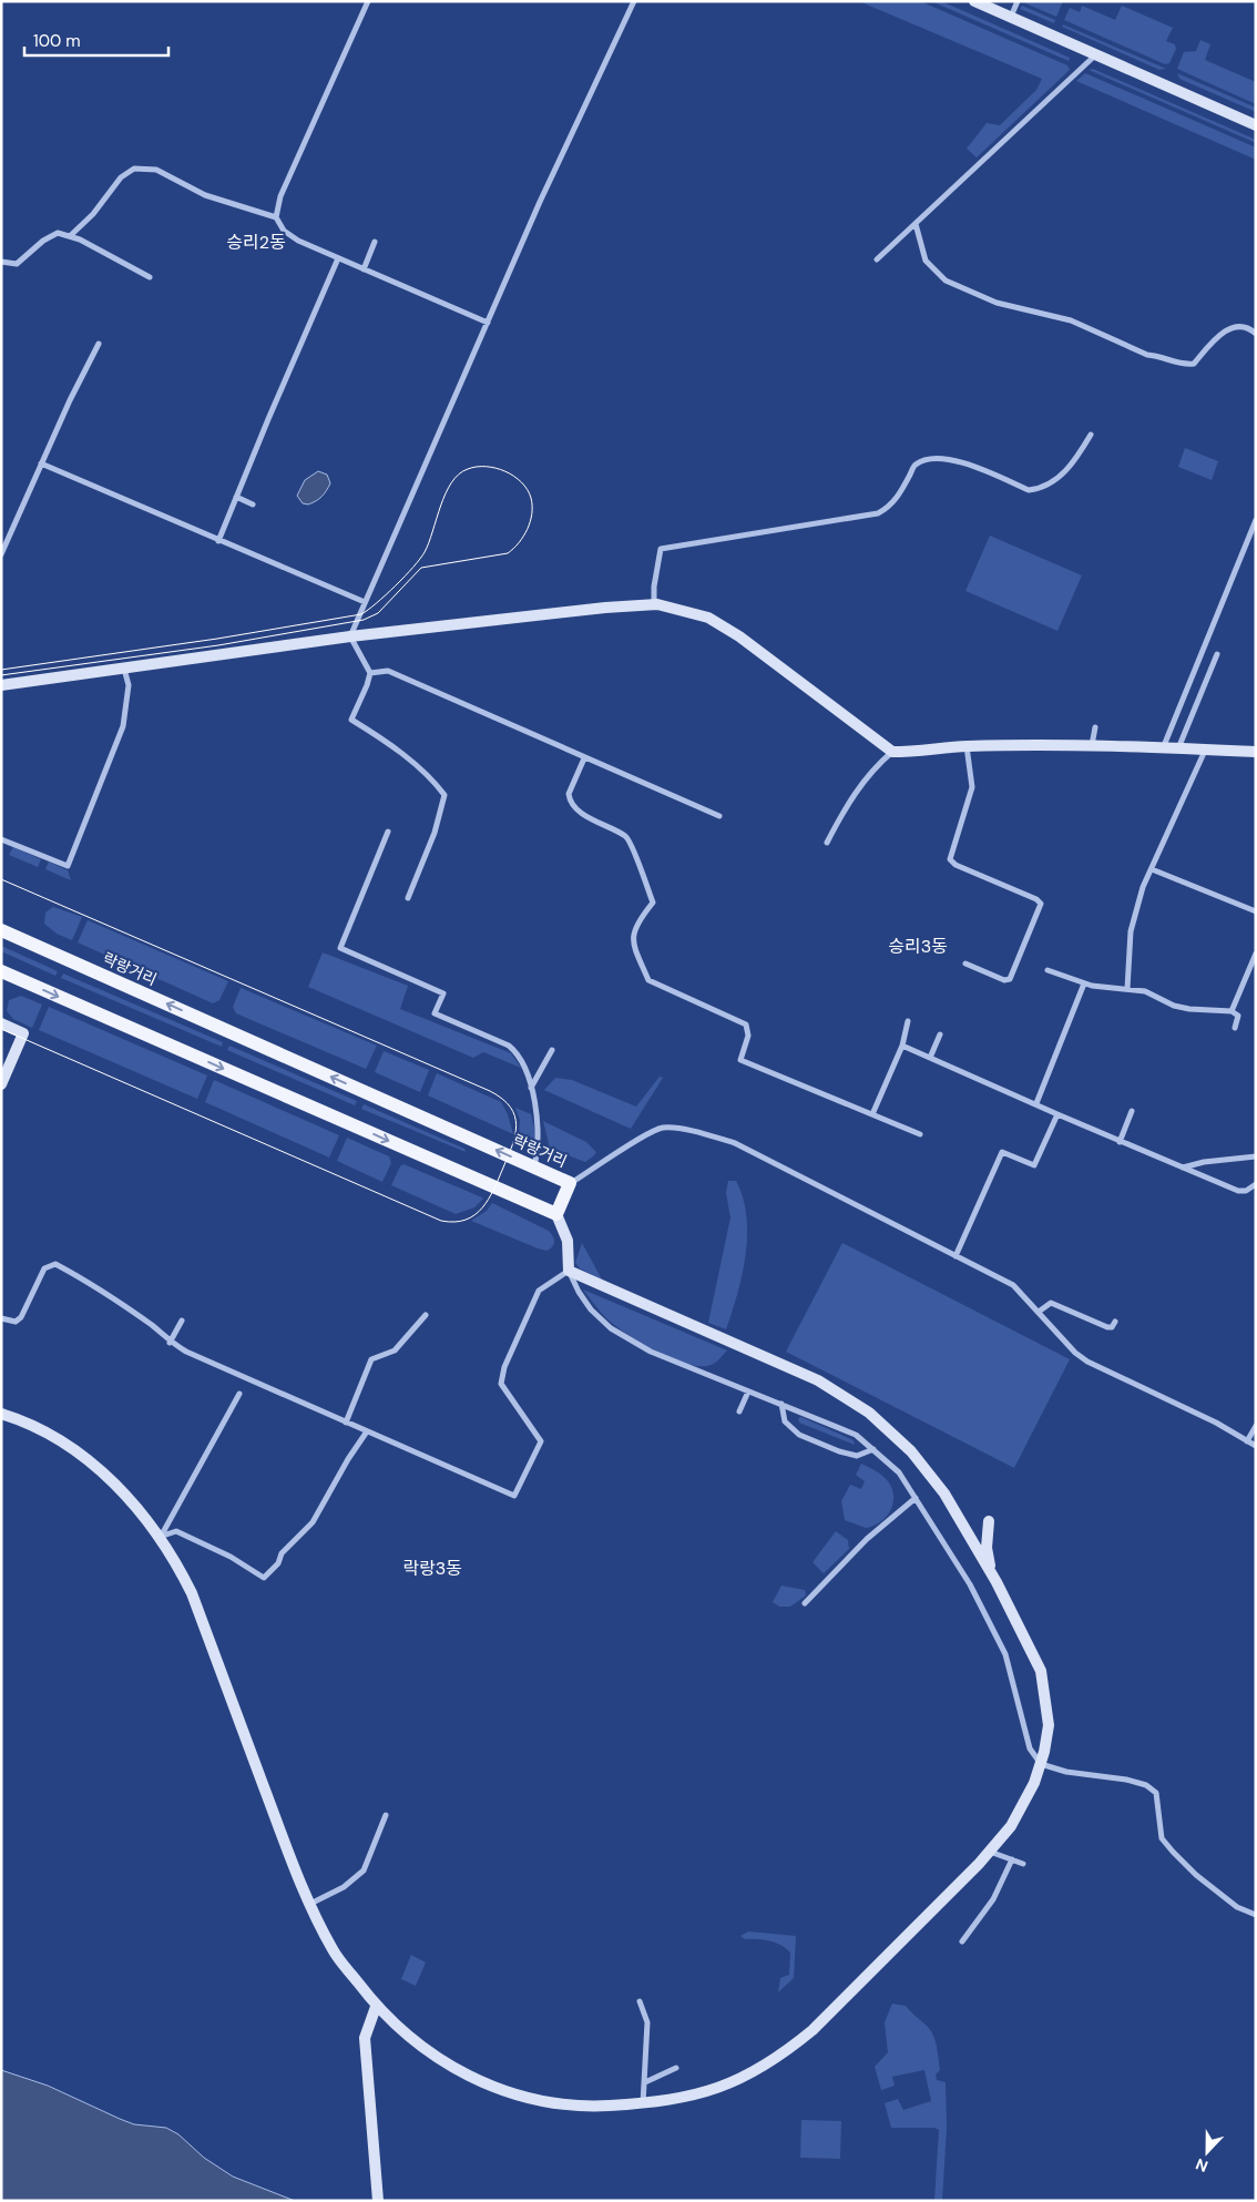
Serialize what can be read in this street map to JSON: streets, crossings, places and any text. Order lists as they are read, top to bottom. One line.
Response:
{"streets":{"main road":["락랑거리"]},"districts":["승리2동","승리3동","락랑3동"],"scale_bar":"100 m","north":"bottom"}
